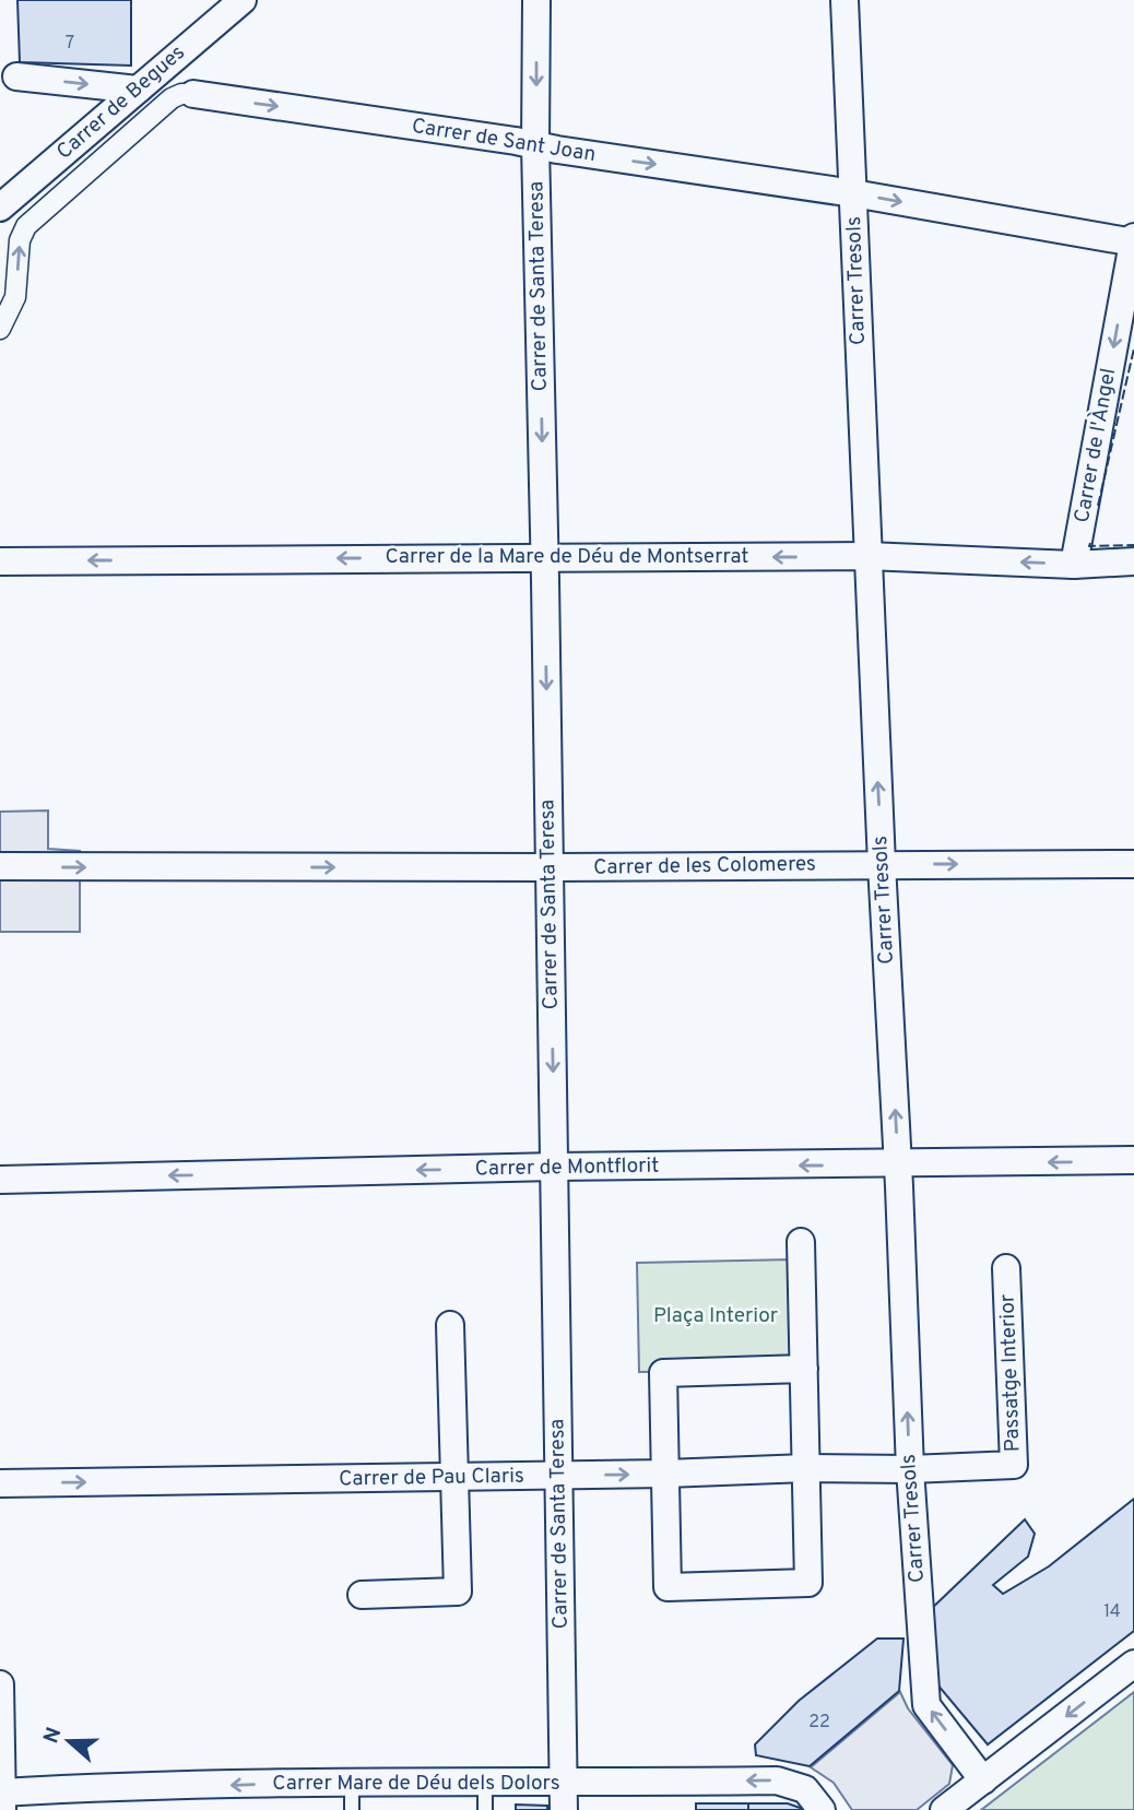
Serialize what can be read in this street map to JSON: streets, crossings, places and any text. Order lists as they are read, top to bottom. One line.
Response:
{"streets":{"street":["Carrer de Begues","Carrer de Sant Joan","Carrer Tresols","Carrer de Santa Teresa","Carrer de l'Àngel","Carrer de la Mare de Déu de Montserrat","Carrer de les Colomeres","Carrer de Montflorit","Passatge Interior","Carrer de Pau Claris","Carrer Mare de Déu dels Dolors"]},"crossings":[["Carrer de Sant Joan","Carrer Tresols"],["Carrer de Sant Joan","Carrer de Santa Teresa"],["Carrer de Sant Joan","Carrer de l'Àngel"],["Carrer Tresols","Carrer de la Mare de Déu de Montserrat"],["Carrer Tresols","Carrer de les Colomeres"],["Carrer Tresols","Carrer de Montflorit"],["Carrer Tresols","Passatge Interior"],["Carrer Tresols","Carrer de Pau Claris"],["Carrer de Santa Teresa","Carrer de la Mare de Déu de Montserrat"],["Carrer de Santa Teresa","Carrer de les Colomeres"],["Carrer de Santa Teresa","Carrer de Montflorit"],["Carrer de Santa Teresa","Carrer de Pau Claris"],["Carrer de Santa Teresa","Carrer Mare de Déu dels Dolors"],["Carrer de l'Àngel","Carrer de la Mare de Déu de Montserrat"],["Passatge Interior","Carrer de Pau Claris"]],"one_way":["Carrer de Sant Joan","Carrer Tresols","Carrer de Santa Teresa","Carrer de l'Àngel","Carrer de la Mare de Déu de Montserrat","Carrer de les Colomeres","Carrer de Montflorit","Carrer de Pau Claris","Carrer Mare de Déu dels Dolors"],"parks":["Plaça Interior"],"house_numbers":["7","14","22"],"north":"left"}
